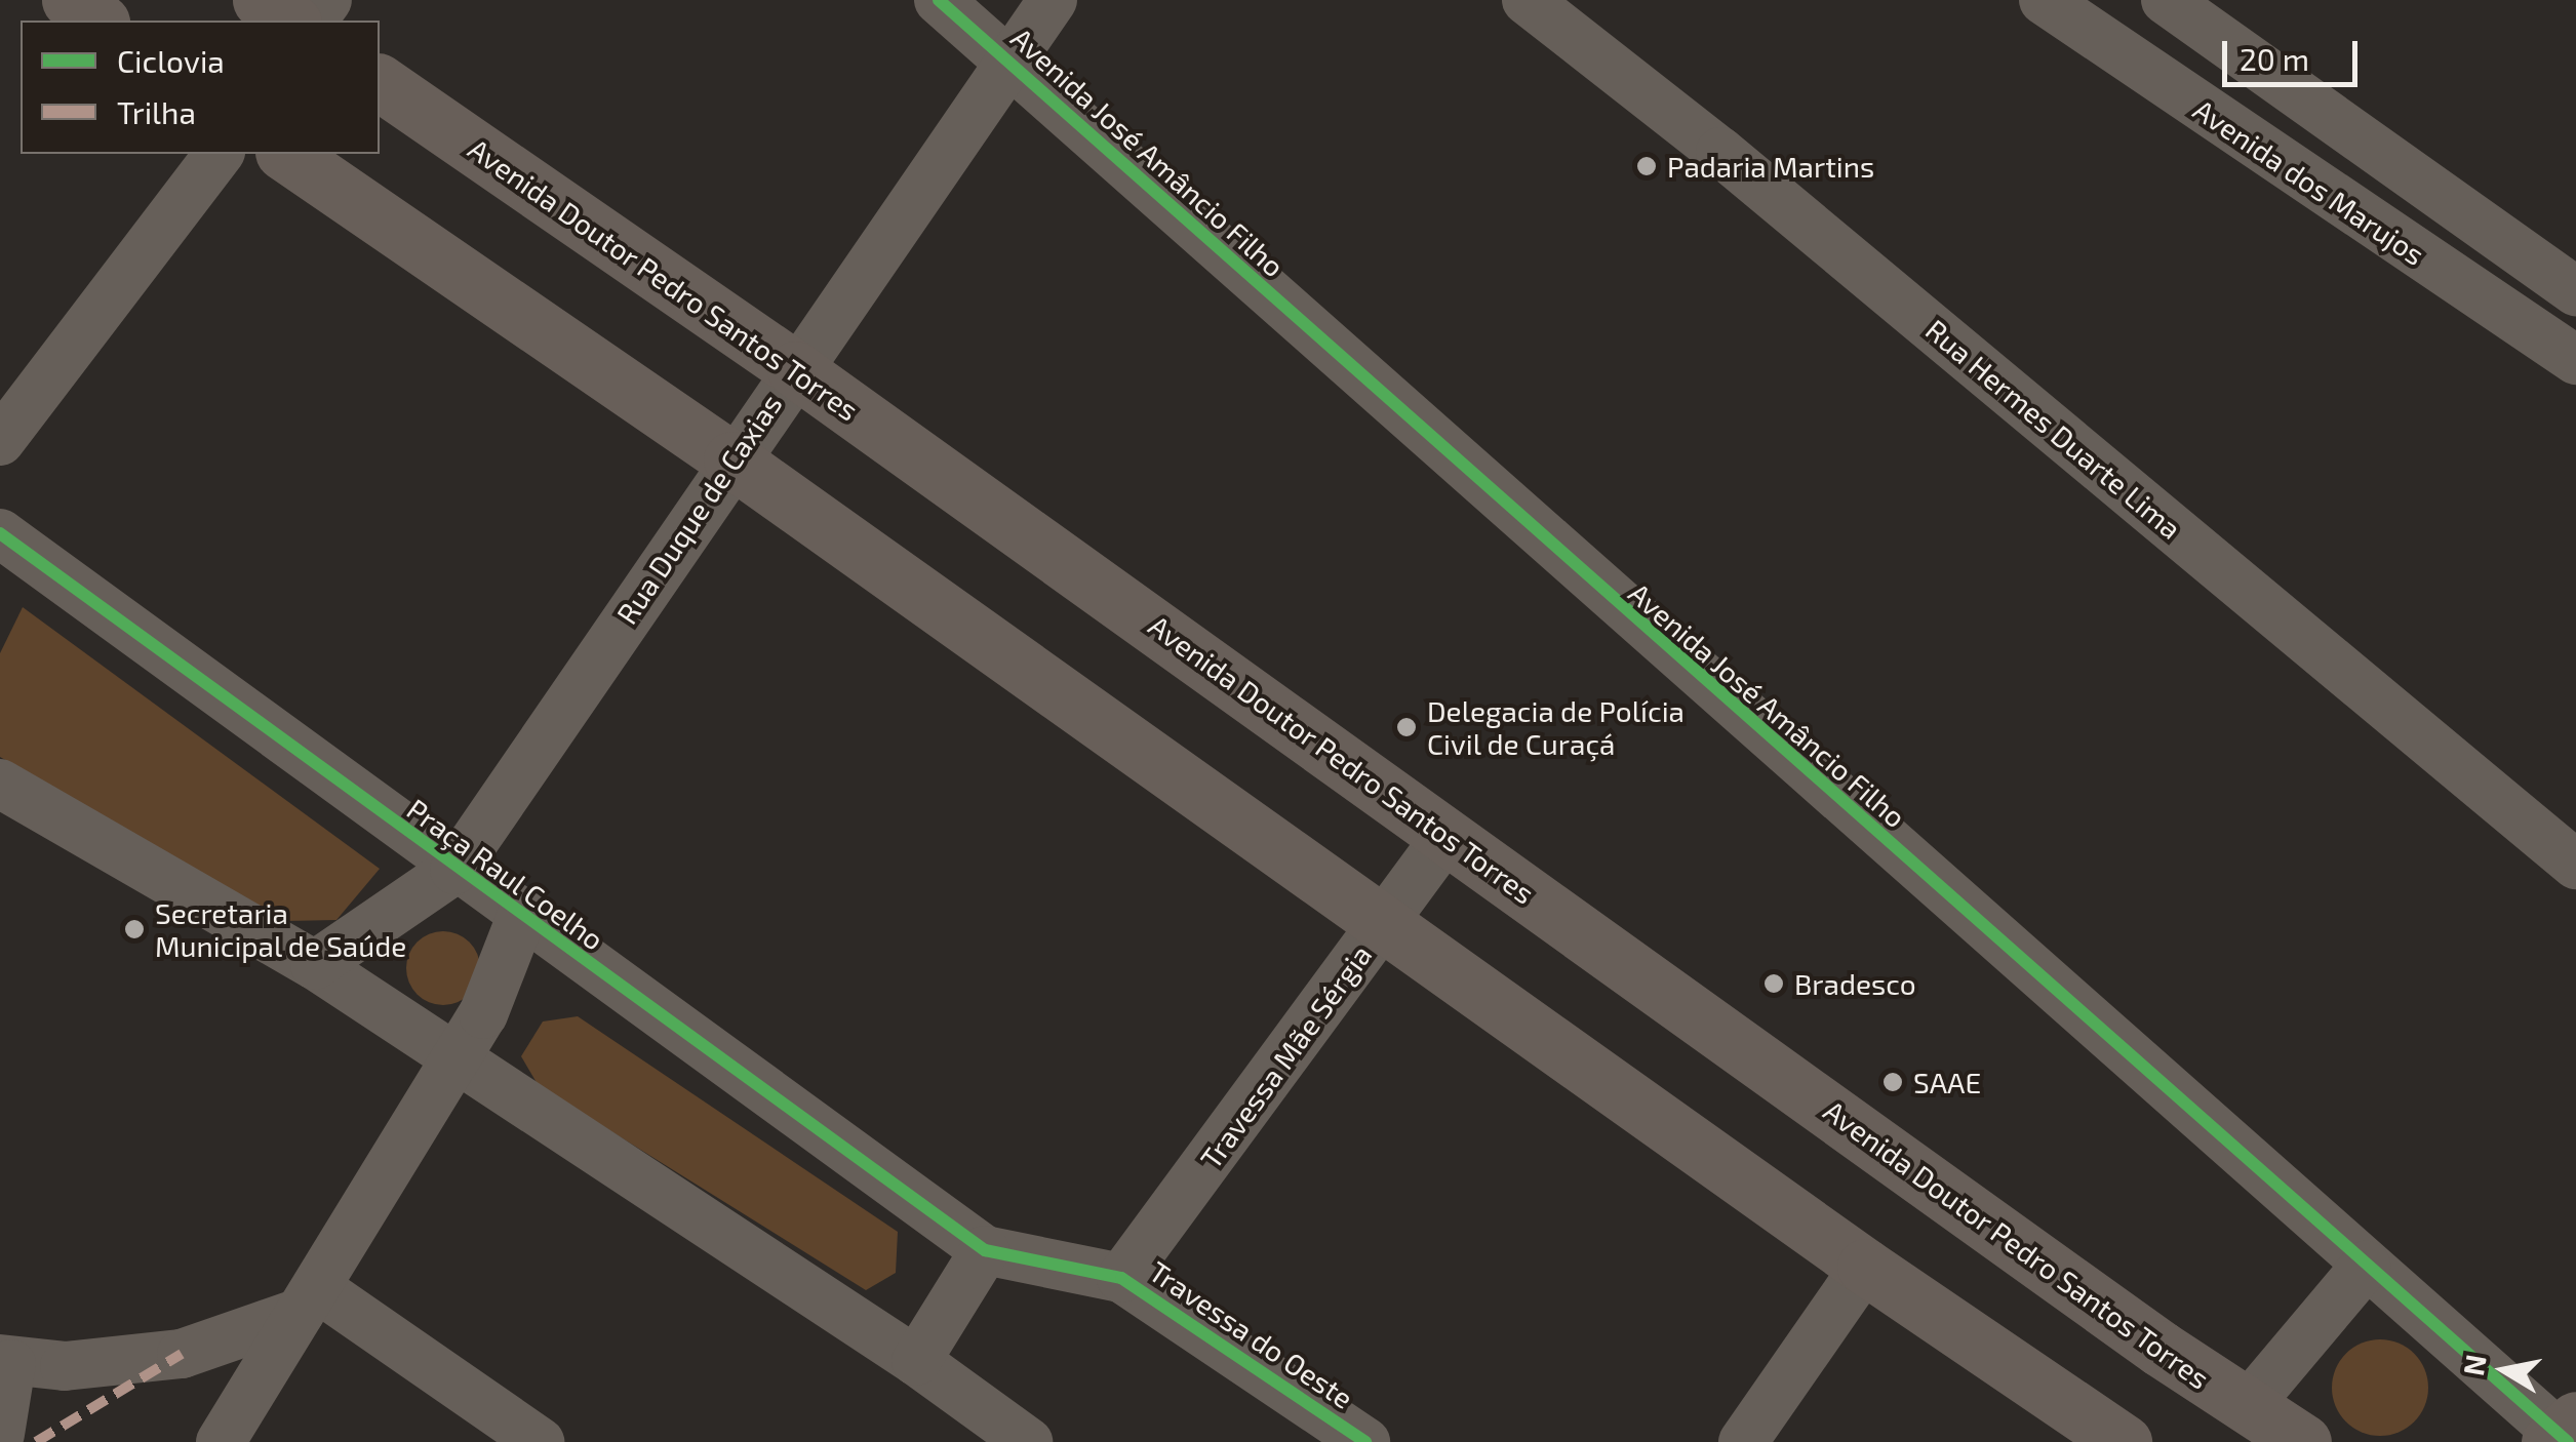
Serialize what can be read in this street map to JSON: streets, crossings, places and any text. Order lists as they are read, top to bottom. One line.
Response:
{"streets":{"main road":["Avenida Doutor Pedro Santos Torres"],"street":["Avenida José Amâncio Filho","Avenida dos Marujos","Rua Hermes Duarte Lima","Rua Duque de Caxias","Praça Raul Coelho","Travessa Mãe Sérgia","Travessa do Oeste"]},"crossings":[["Avenida José Amâncio Filho","Rua Duque de Caxias"],["Avenida Doutor Pedro Santos Torres","Rua Duque de Caxias"],["Avenida Doutor Pedro Santos Torres","Travessa Mãe Sérgia"],["Rua Duque de Caxias","Praça Raul Coelho"],["Praça Raul Coelho","Travessa do Oeste"],["Travessa Mãe Sérgia","Travessa do Oeste"]],"places":["Padaria Martins","Delegacia de Polícia Civil de Curaçá","Secretaria Municipal de Saúde","Bradesco","SAAE"],"legend":["Ciclovia","Trilha"],"scale_bar":"20 m","north":"left"}
